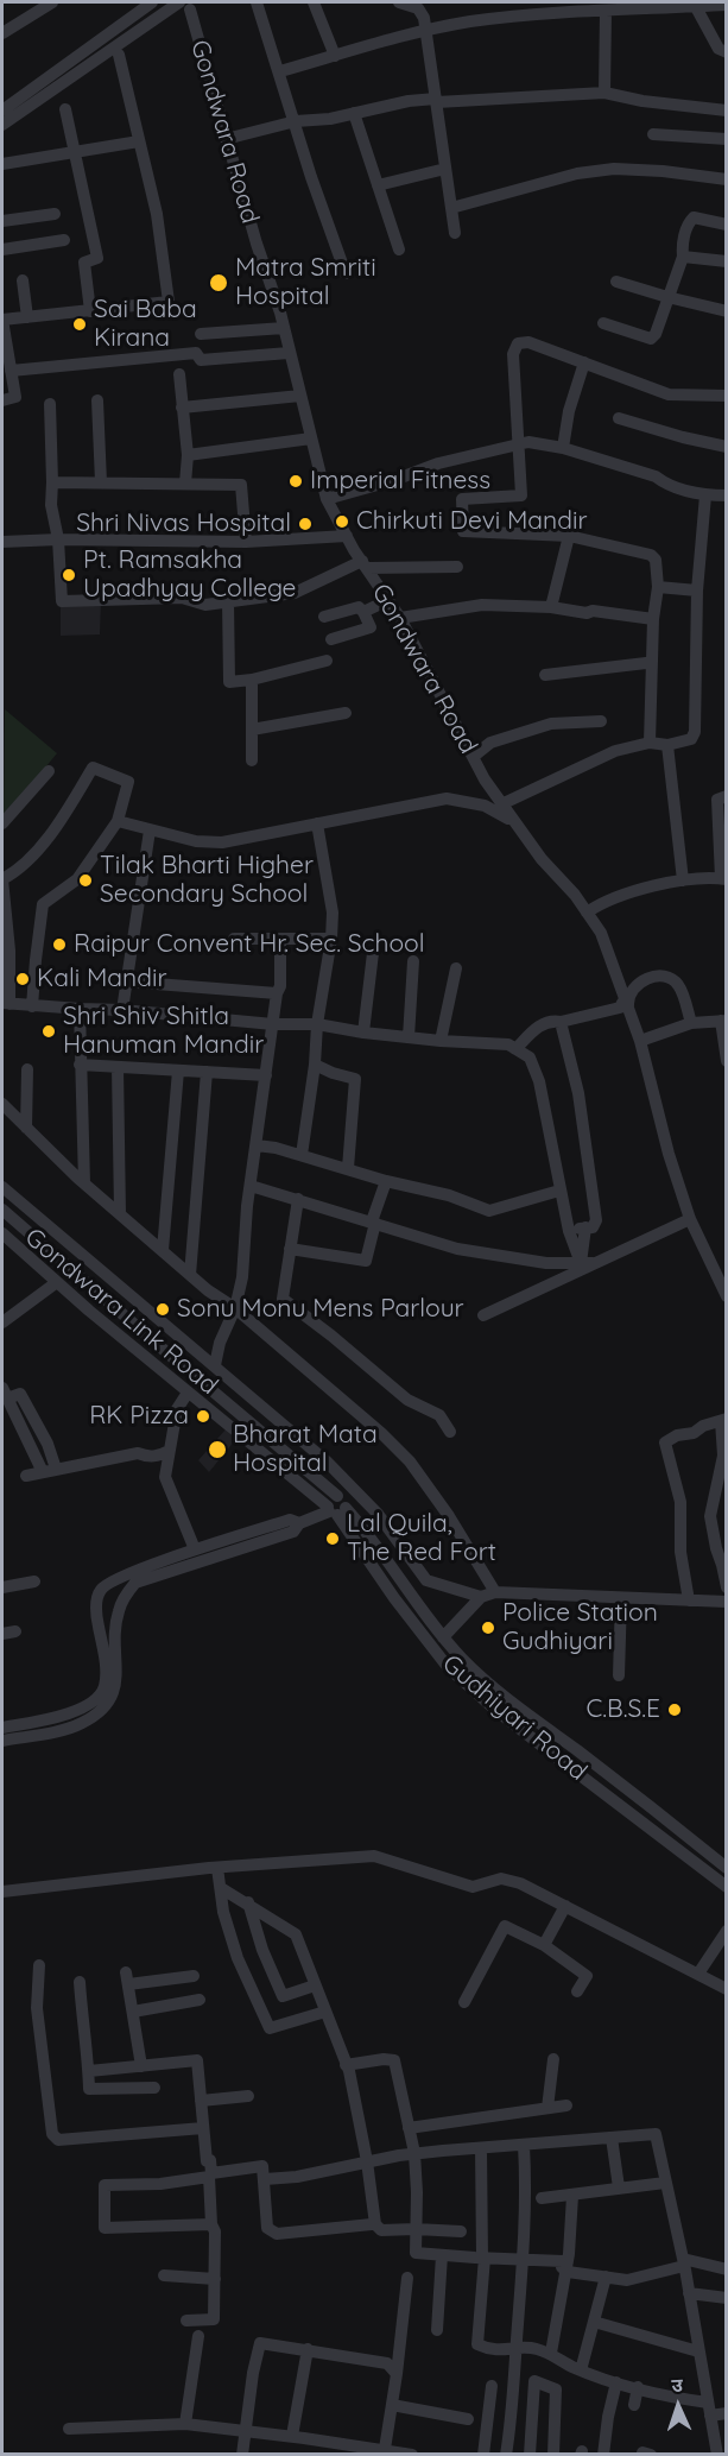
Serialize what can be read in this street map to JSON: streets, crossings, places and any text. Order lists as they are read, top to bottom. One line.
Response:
{"streets":{"street":["Gondwara Road","Gondwara Link Road","Gudhiyari Road"]},"crossings":[["Gondwara Link Road","Gudhiyari Road"]],"places":["Matra Smriti Hospital","Sai Baba Kirana","Imperial Fitness","Chirkuti Devi Mandir","Shri Nivas Hospital","Pt. Ramsakha Upadhyay College","Tilak Bharti Higher Secondary School","Raipur Convent Hr. Sec. School","Kali Mandir","Shri Shiv Shitla Hanuman Mandir","Sonu Monu Mens Parlour","RK Pizza","Bharat Mata Hospital","Lal Quila, The Red Fort","Police Station Gudhiyari","C.B.S.E"],"north":"top"}
